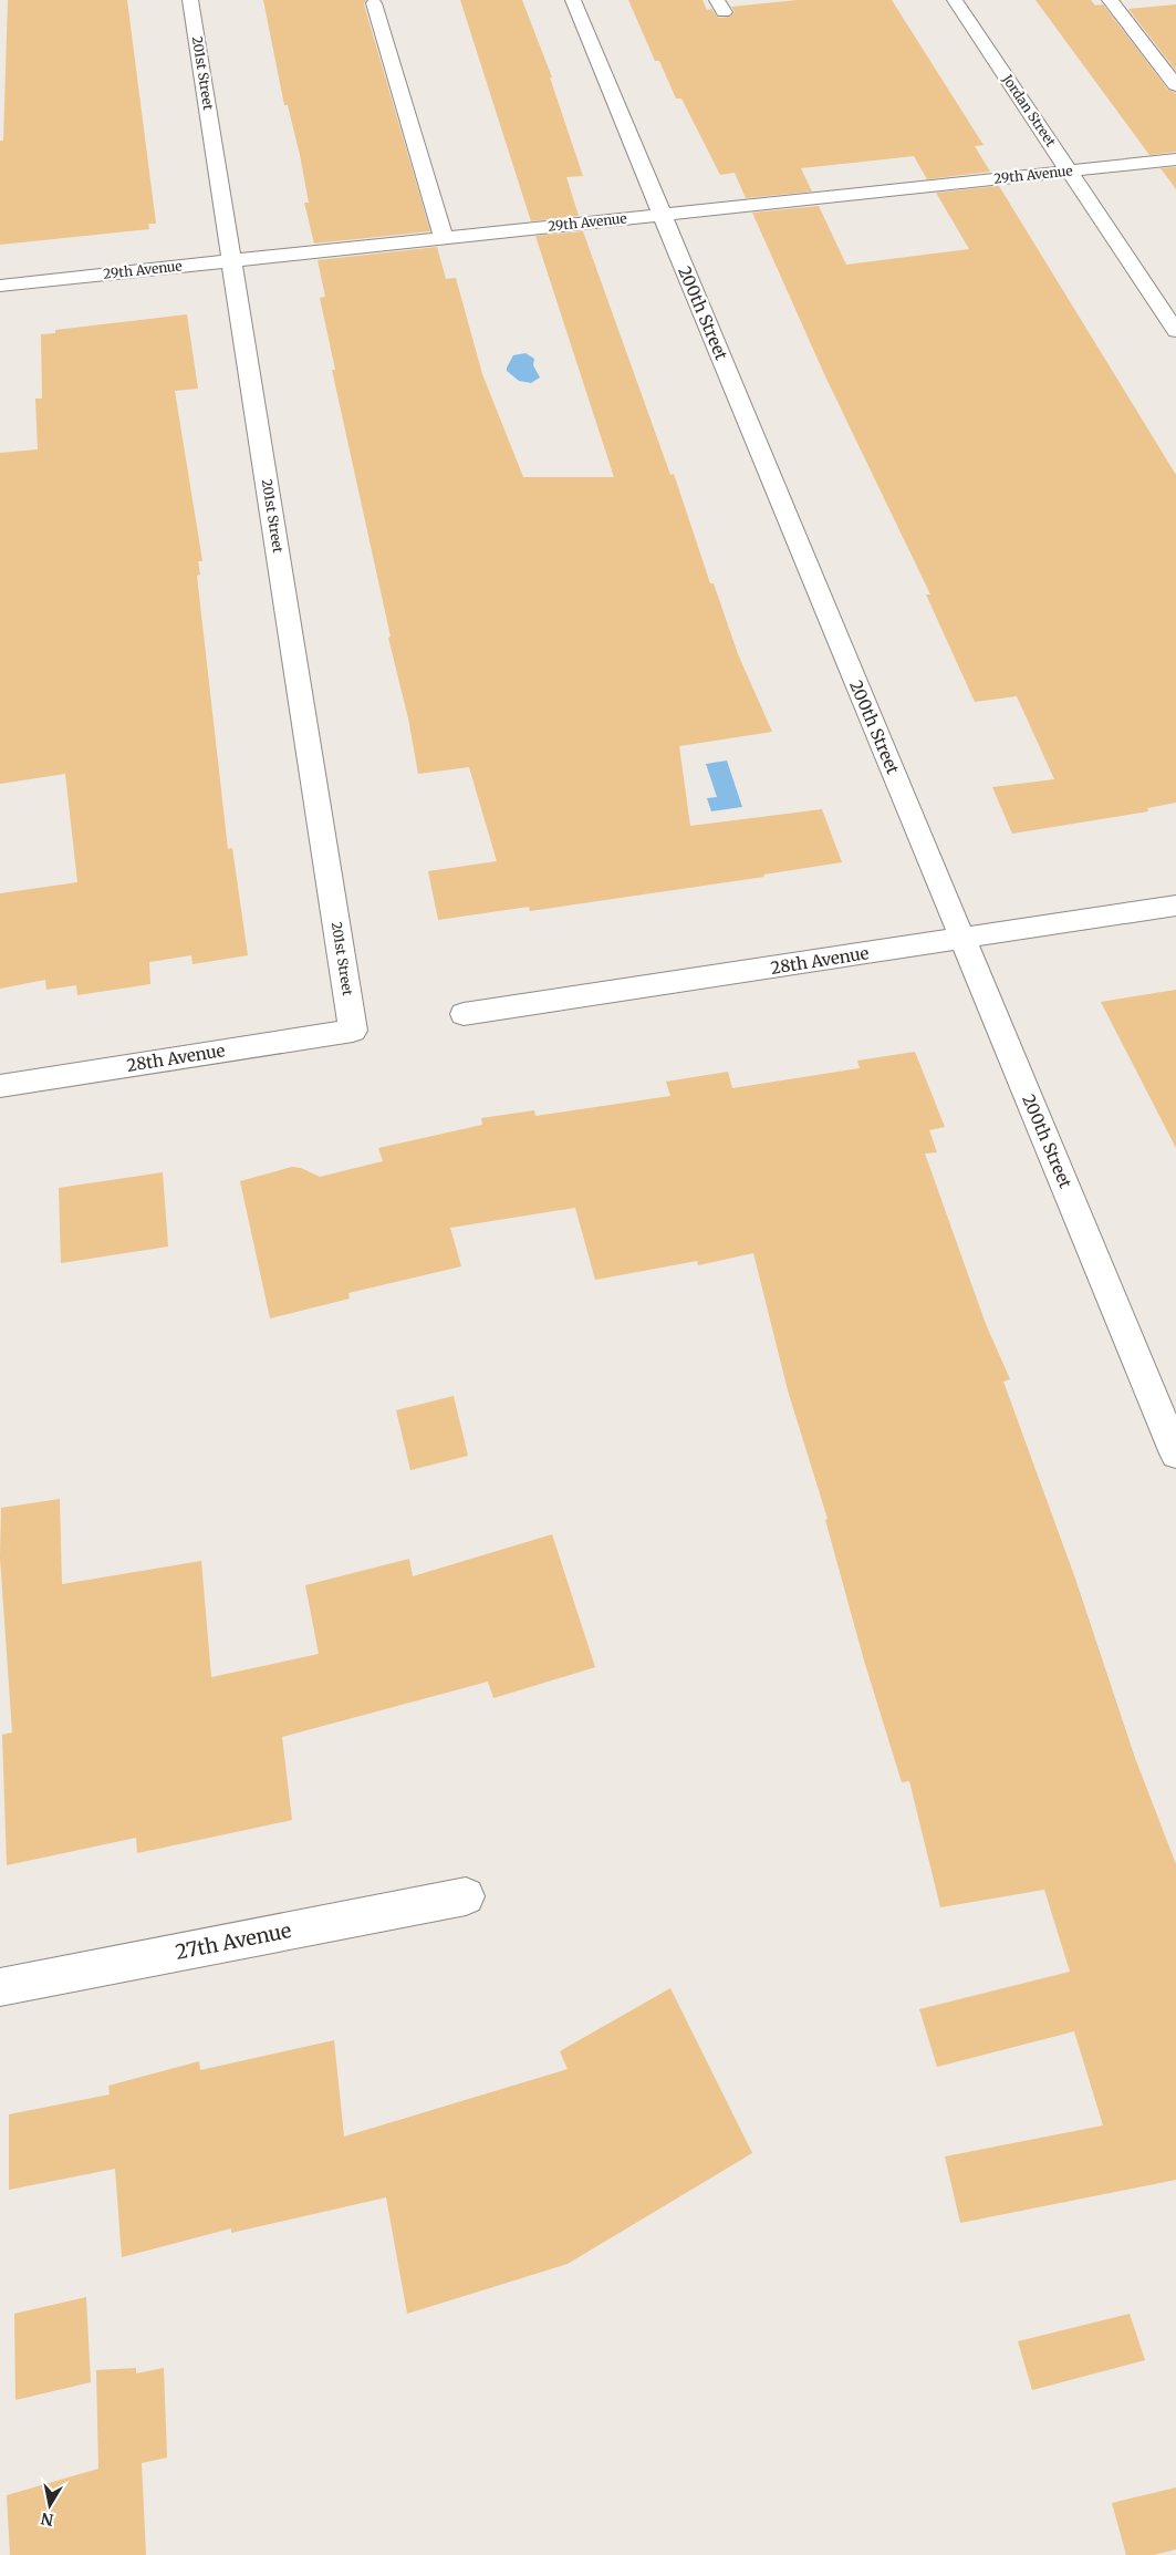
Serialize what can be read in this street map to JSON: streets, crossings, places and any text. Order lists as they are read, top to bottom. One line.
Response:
{"streets":{"street":["201st Street","Jordan Street","29th Avenue","200th Street","28th Avenue","27th Avenue"]},"crossings":[["201st Street","29th Avenue"],["201st Street","28th Avenue"],["Jordan Street","29th Avenue"],["29th Avenue","200th Street"],["200th Street","28th Avenue"]],"north":"bottom"}
